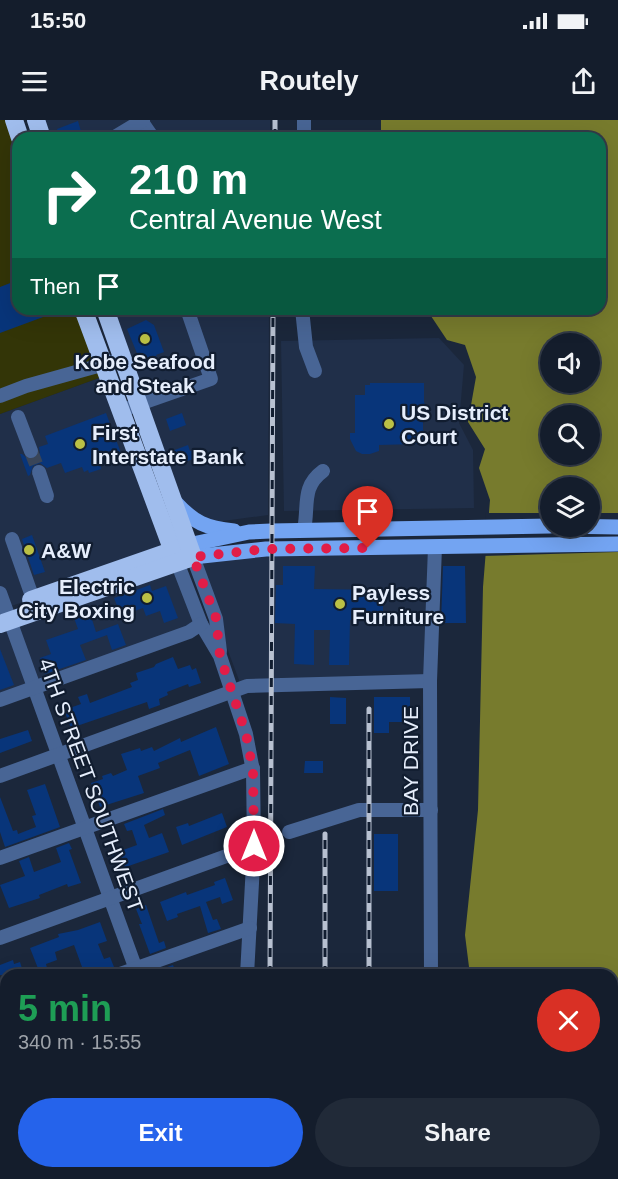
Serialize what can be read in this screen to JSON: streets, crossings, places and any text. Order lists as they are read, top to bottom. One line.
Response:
{"streets":{"street":["BAY DRIVE","4TH STREET SOUTHWEST"]},"places":["Kobe Seafood and Steak","US District Court","First Interstate Bank","A&W","Electric City Boxing","Payless Furniture"],"page":{"status":"15:50","header":"Routely","turn":["210 m","Central Avenue West"],"then":"Then","heading":["5 min","340 m · 15:55"],"buttons":["Exit","Share"]}}
